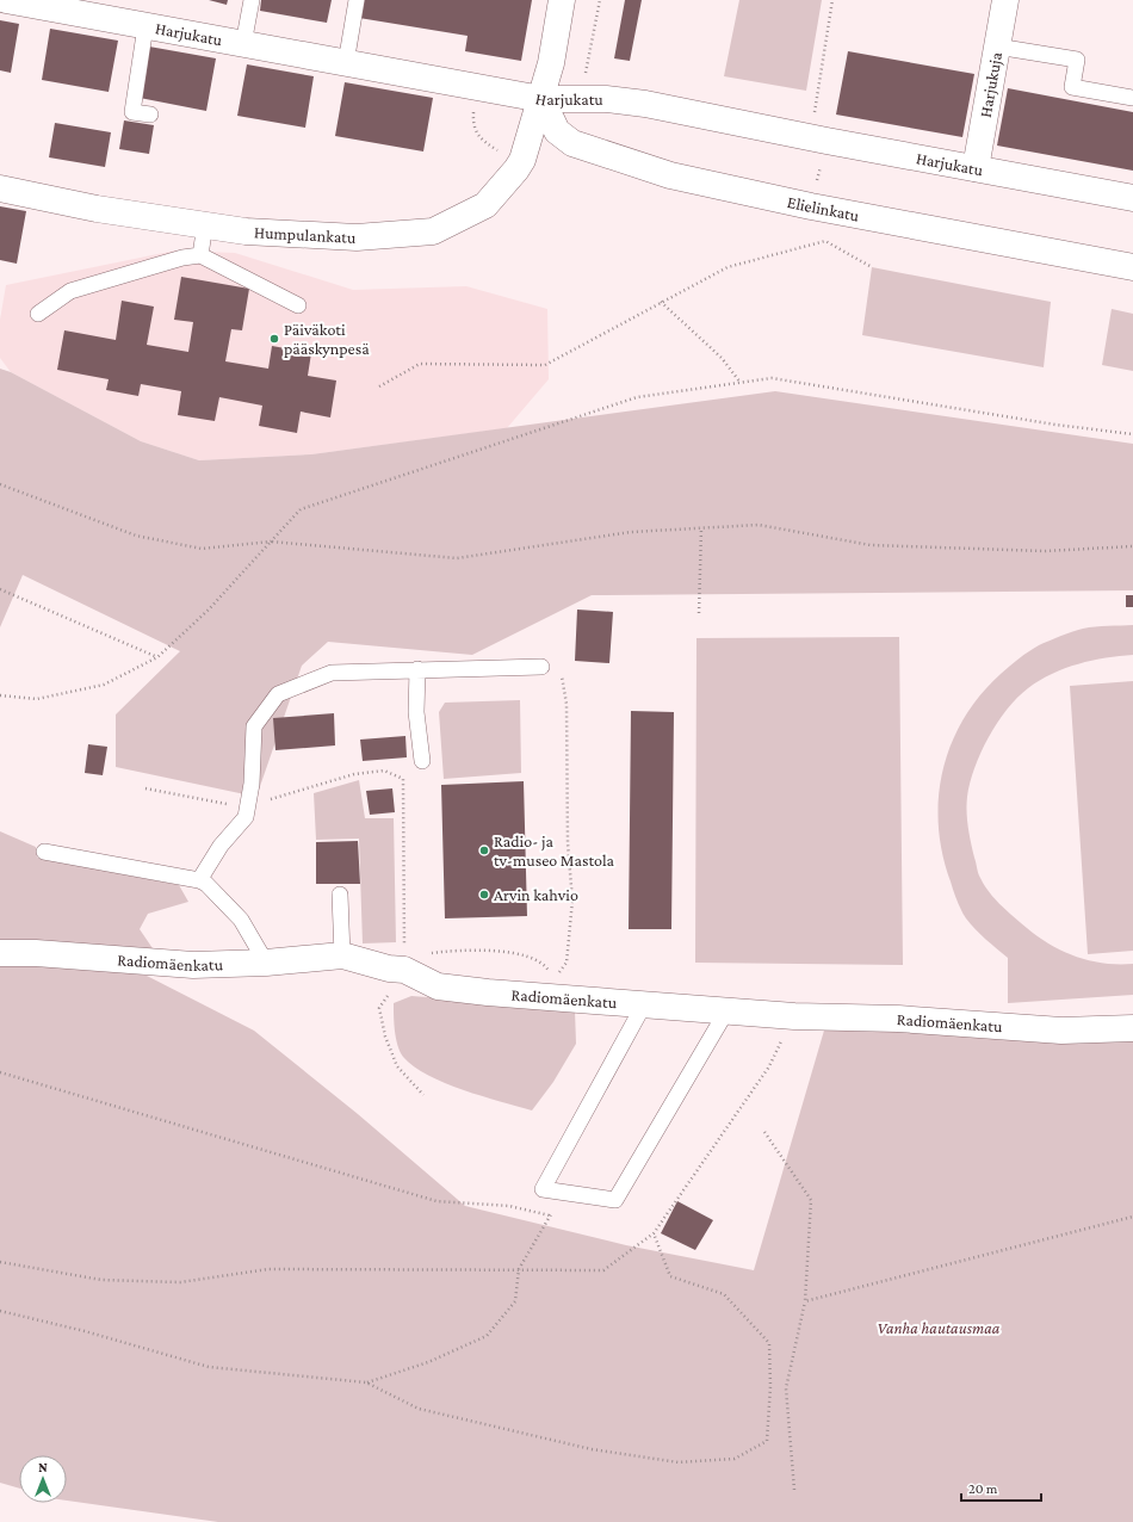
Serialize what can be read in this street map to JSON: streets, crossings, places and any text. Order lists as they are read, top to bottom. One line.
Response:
{"streets":{"street":["Harjukatu","Harjukuja","Elielinkatu","Humpulankatu","Radiomäenkatu"]},"crossings":[["Harjukatu","Harjukuja"],["Harjukatu","Elielinkatu"],["Harjukatu","Humpulankatu"],["Elielinkatu","Humpulankatu"]],"parks":["Vanha hautausmaa"],"places":["Päiväkoti pääskynpesä","Radio- ja tv-museo Mastola","Arvin kahvio"],"scale_bar":"20 m","north":"top"}
